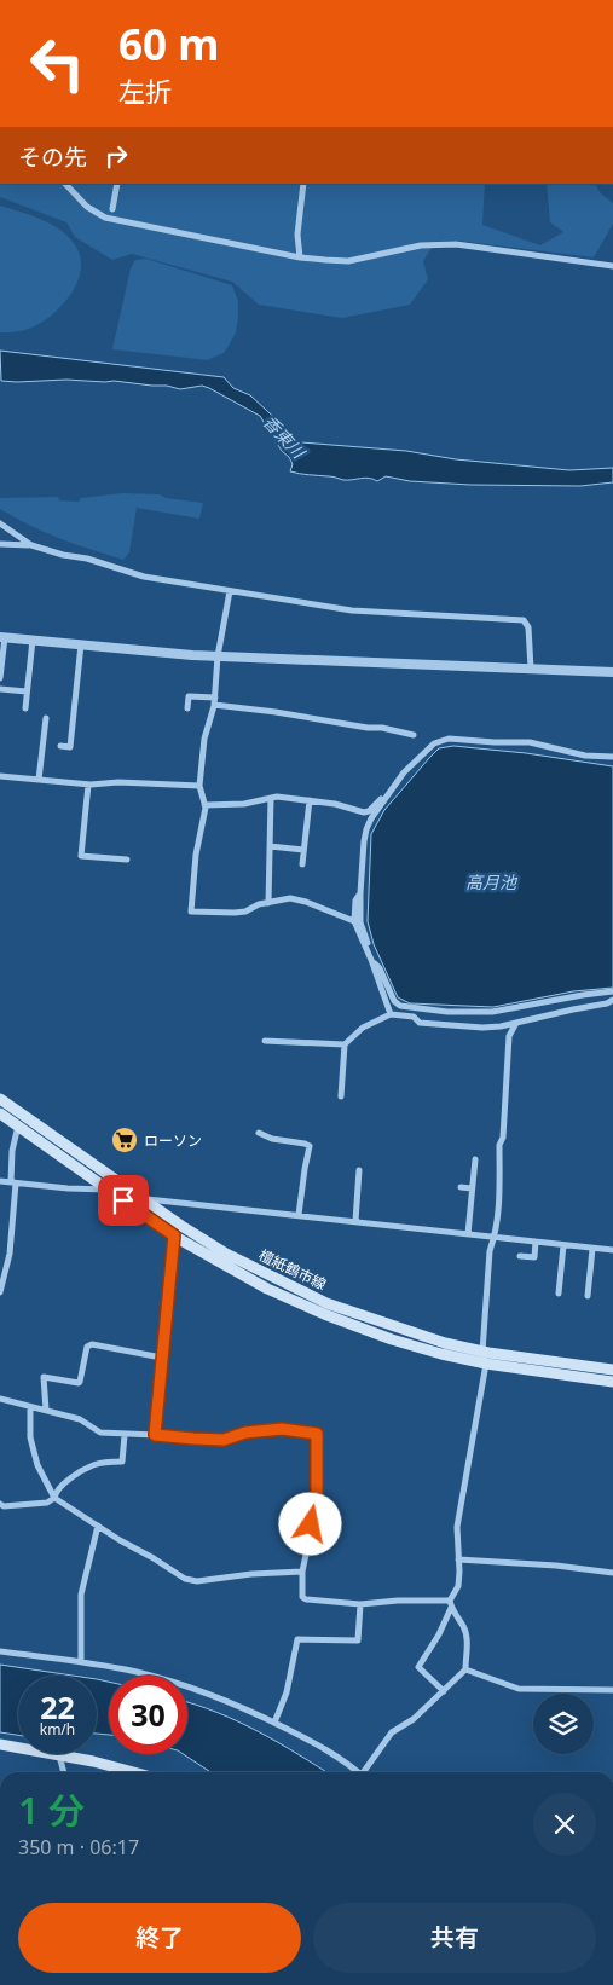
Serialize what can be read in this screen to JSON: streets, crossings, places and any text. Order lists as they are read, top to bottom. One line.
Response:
{"streets":{"main road":["檀紙鶴市線"]},"water":["香東川","高月池"],"places":{"supermarket":["ローソン"]},"page":{"turn":["60 m","左折"],"then":"その先","speed":"22 km/h","limit":"30","heading":["1 分","350 m · 06:17"],"buttons":["終了","共有"]}}
